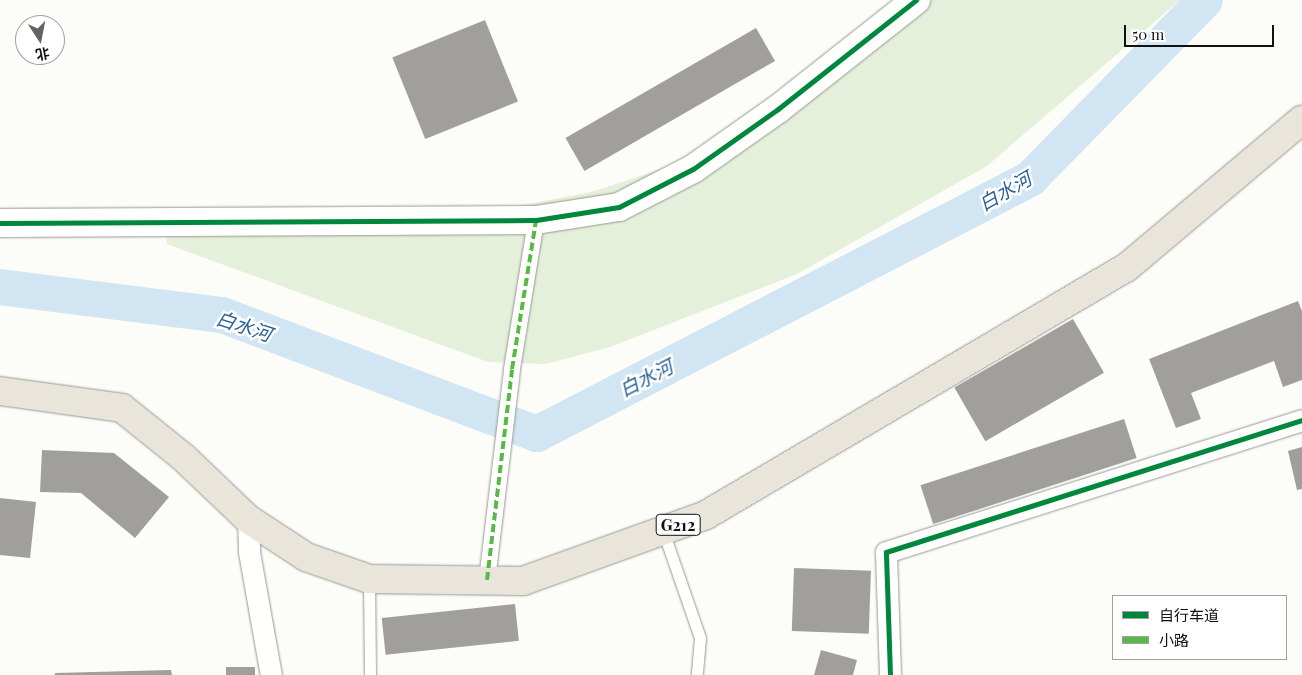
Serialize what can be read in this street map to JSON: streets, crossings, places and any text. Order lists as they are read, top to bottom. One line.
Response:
{"streets":{"highway":["G212"]},"water":["白水河"],"legend":["自行车道","小路"],"scale_bar":"50 m","north":"bottom"}
